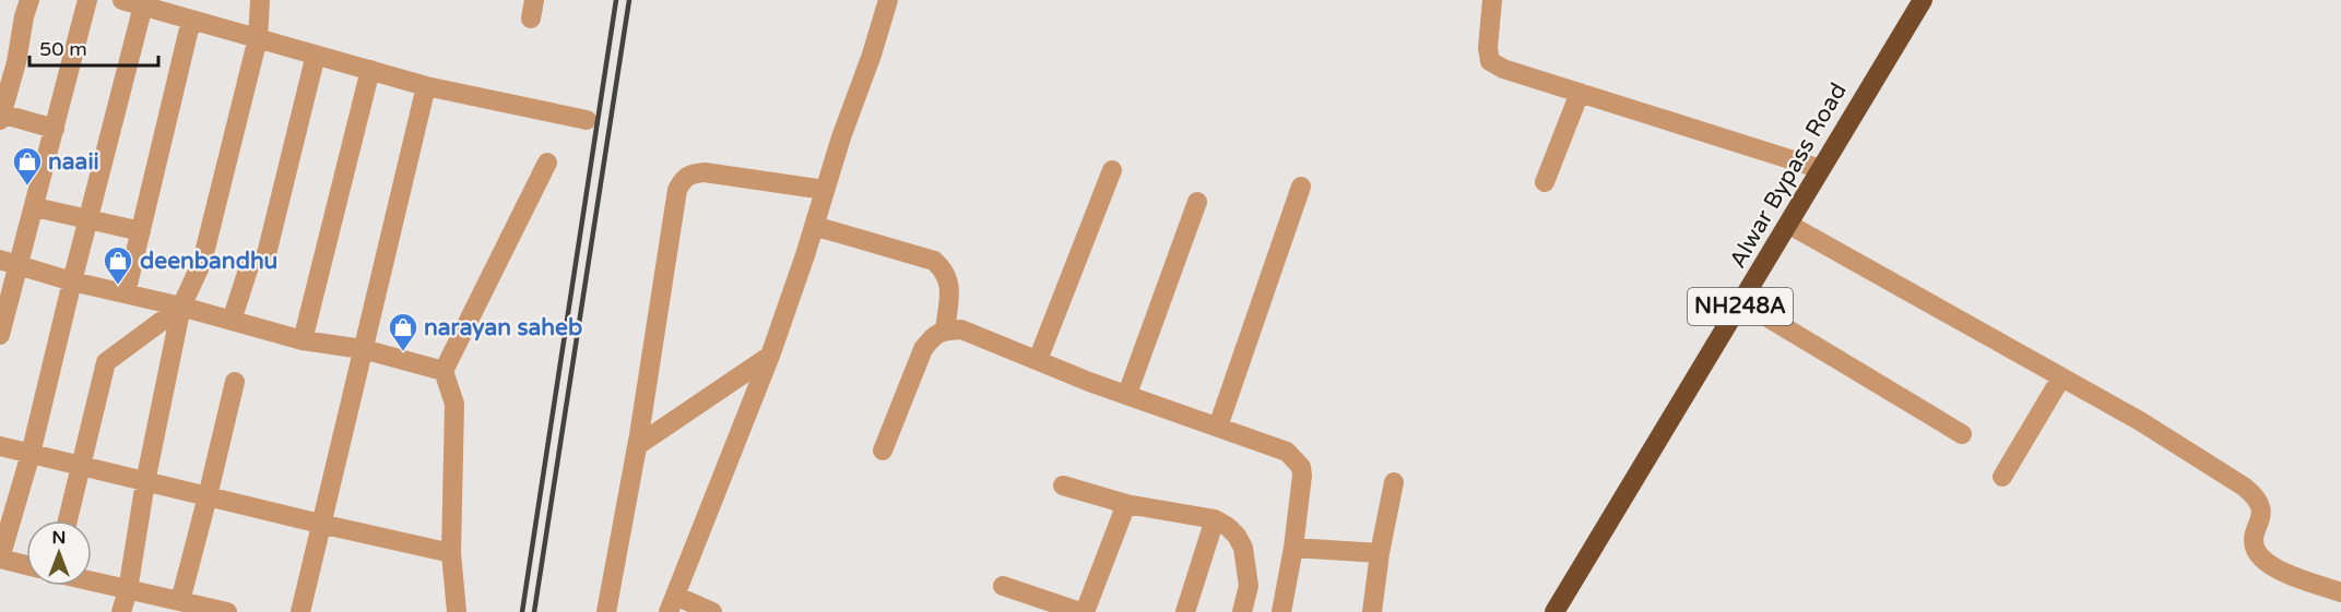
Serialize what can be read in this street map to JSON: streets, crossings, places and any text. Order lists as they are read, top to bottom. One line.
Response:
{"streets":{"highway":["Alwar Bypass Road","NH248A"]},"places":{"shop":["naaii","deenbandhu","narayan saheb"]},"scale_bar":"50 m","north":"top"}
